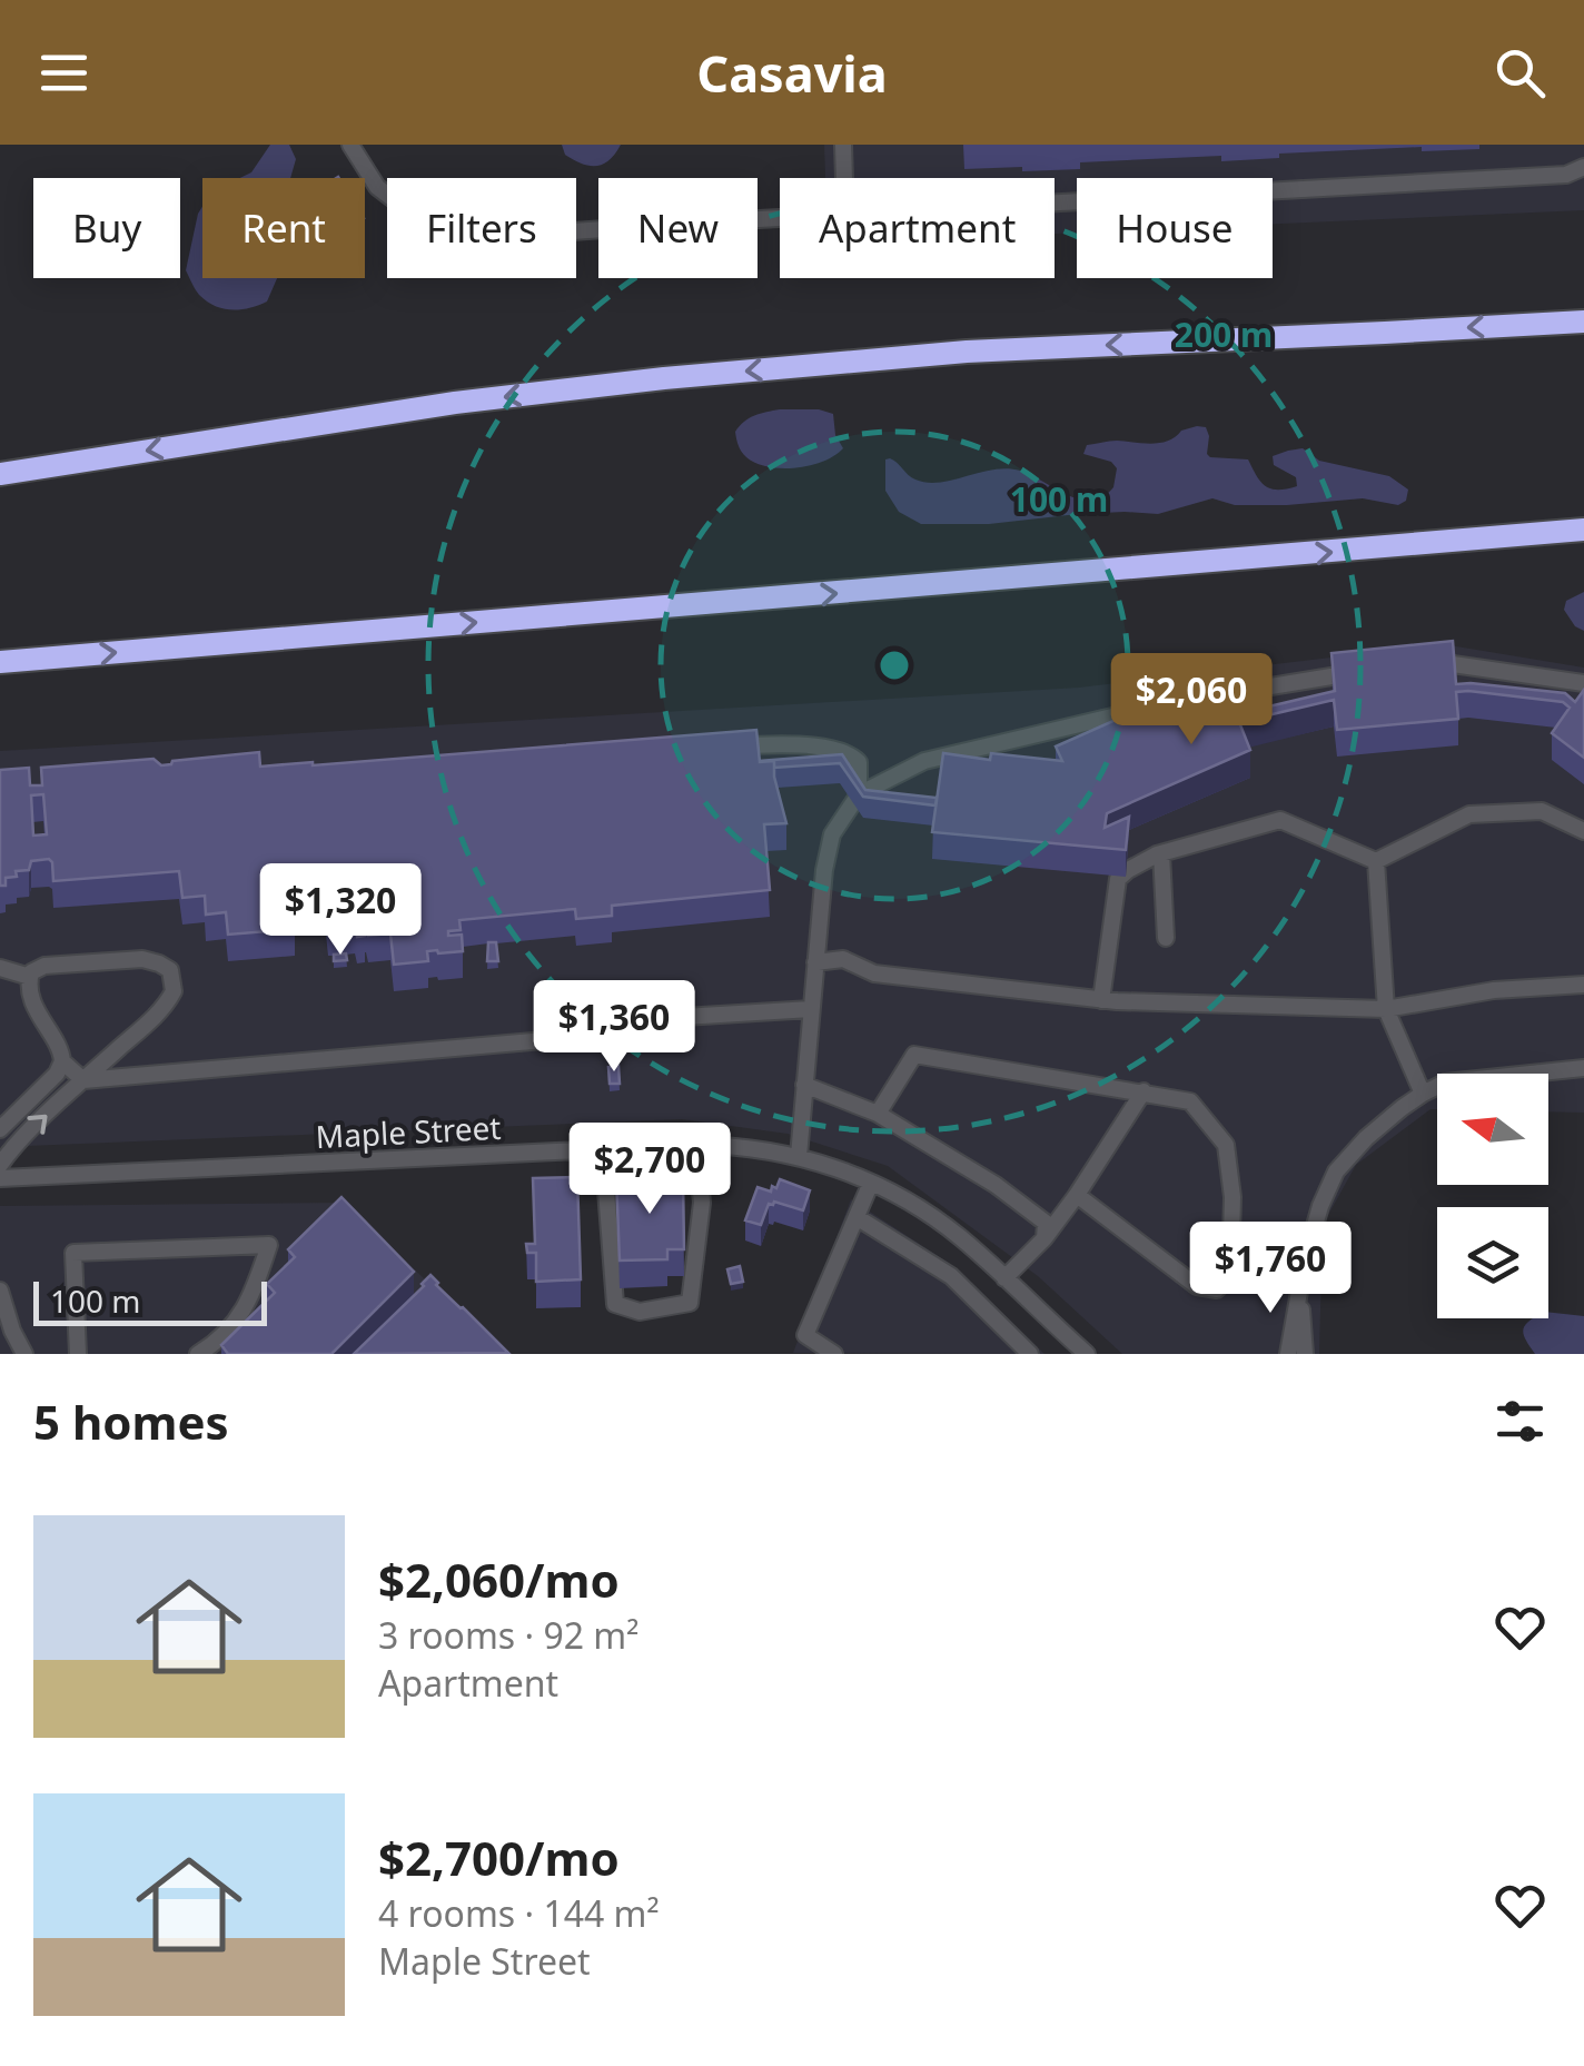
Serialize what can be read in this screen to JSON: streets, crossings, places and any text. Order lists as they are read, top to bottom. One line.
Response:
{"streets":{"street":["Maple Street"]},"scale_bar":"100 m","north":"left","page":{"header":"Casavia","chip":["Buy","Rent","Filters","New","Apartment","House"],"price":["$2,060","$1,320","$1,360","$2,700","$1,760"],"scale":"100 m","heading":"5 homes","list":[{"name":"$2,060/mo","note":"3 rooms · 92 m² · Apartment"},{"name":"$2,700/mo","note":"4 rooms · 144 m² · Maple Street"}]},"rings":["200 m","100 m"]}
